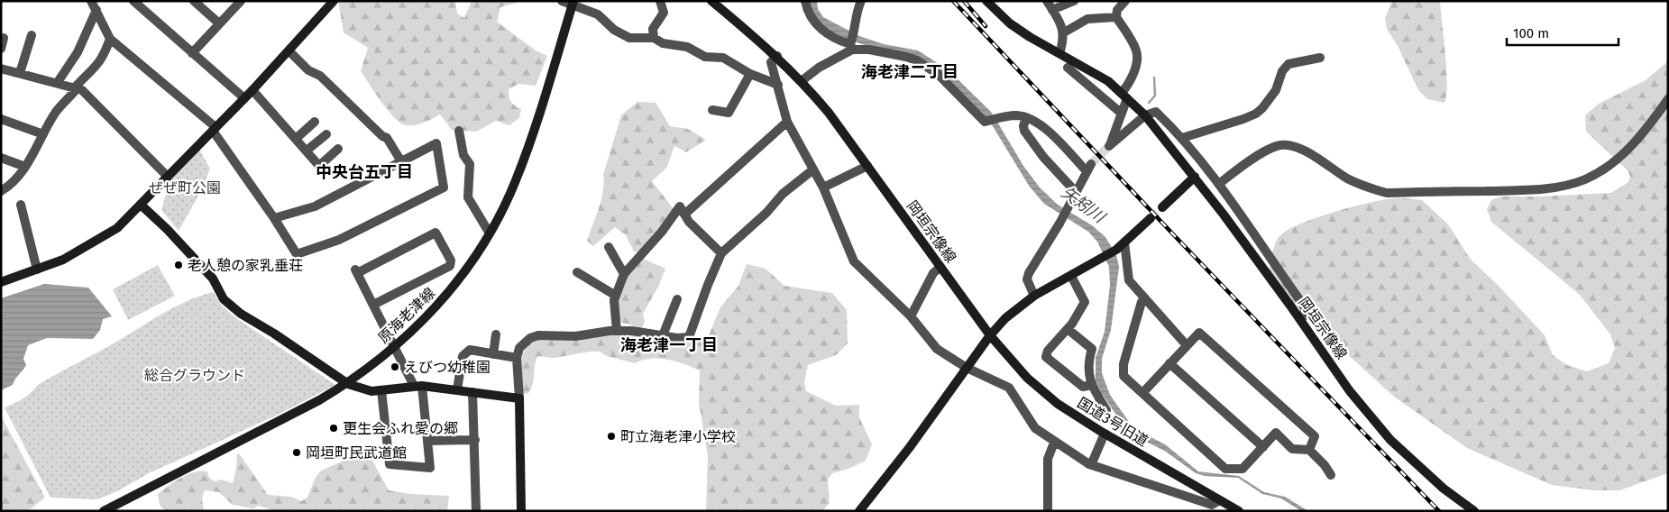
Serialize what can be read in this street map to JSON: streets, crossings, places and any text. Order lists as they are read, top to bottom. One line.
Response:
{"streets":{"main road":["岡垣宗像線","原海老津線","国道3号旧道"]},"crossings":[["岡垣宗像線","国道3号旧道"]],"districts":["海老津二丁目","中央台五丁目","海老津一丁目"],"water":["矢矧川"],"parks":["ぜぜ町公園","総合グラウンド"],"places":["老人憩の家乳垂荘","えびつ幼稚園","更生会ふれ愛の郷","町立海老津小学校","岡垣町民武道館"],"scale_bar":"100 m"}
